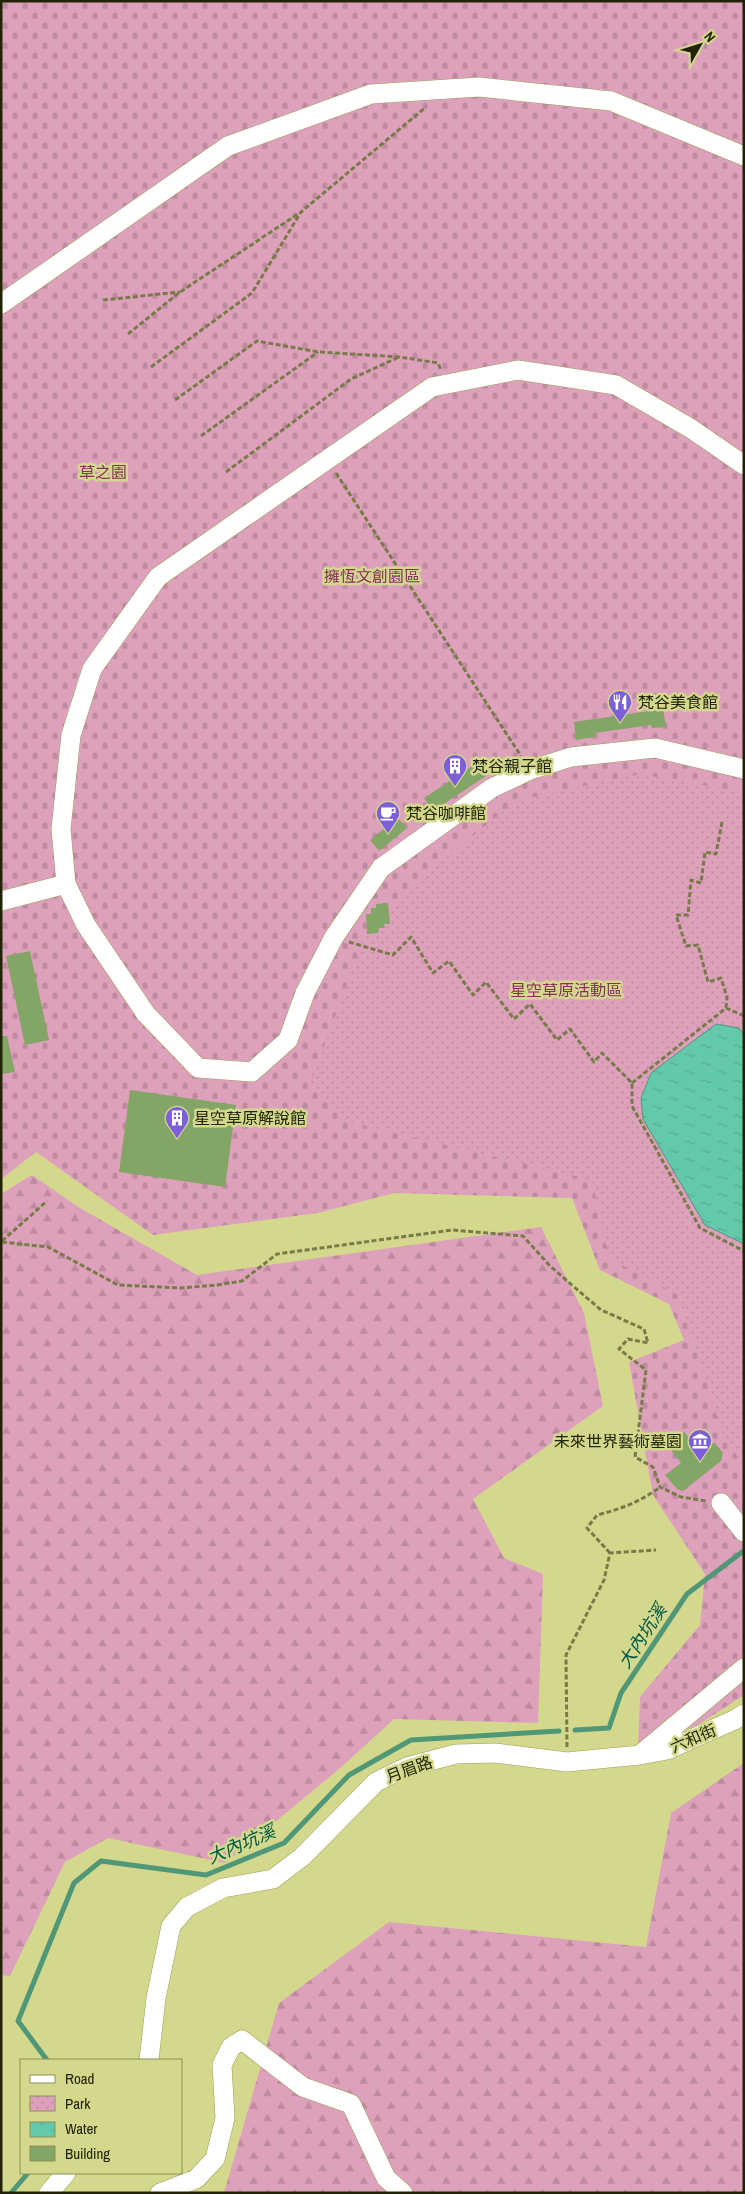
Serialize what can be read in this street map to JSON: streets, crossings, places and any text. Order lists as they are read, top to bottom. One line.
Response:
{"streets":{"street":["六和街","月眉路"]},"crossings":[["六和街","月眉路"]],"water":["大內坑溪"],"parks":["草之園","擁恆文創園區","星空草原活動區"],"places":{"restaurant":["梵谷美食館"],"building":["梵谷親子館","星空草原解說館"],"cafe":["梵谷咖啡館"],"museum":["未來世界藝術墓園"]},"legend":["Road","Park","Water","Building"],"north":"top right"}
